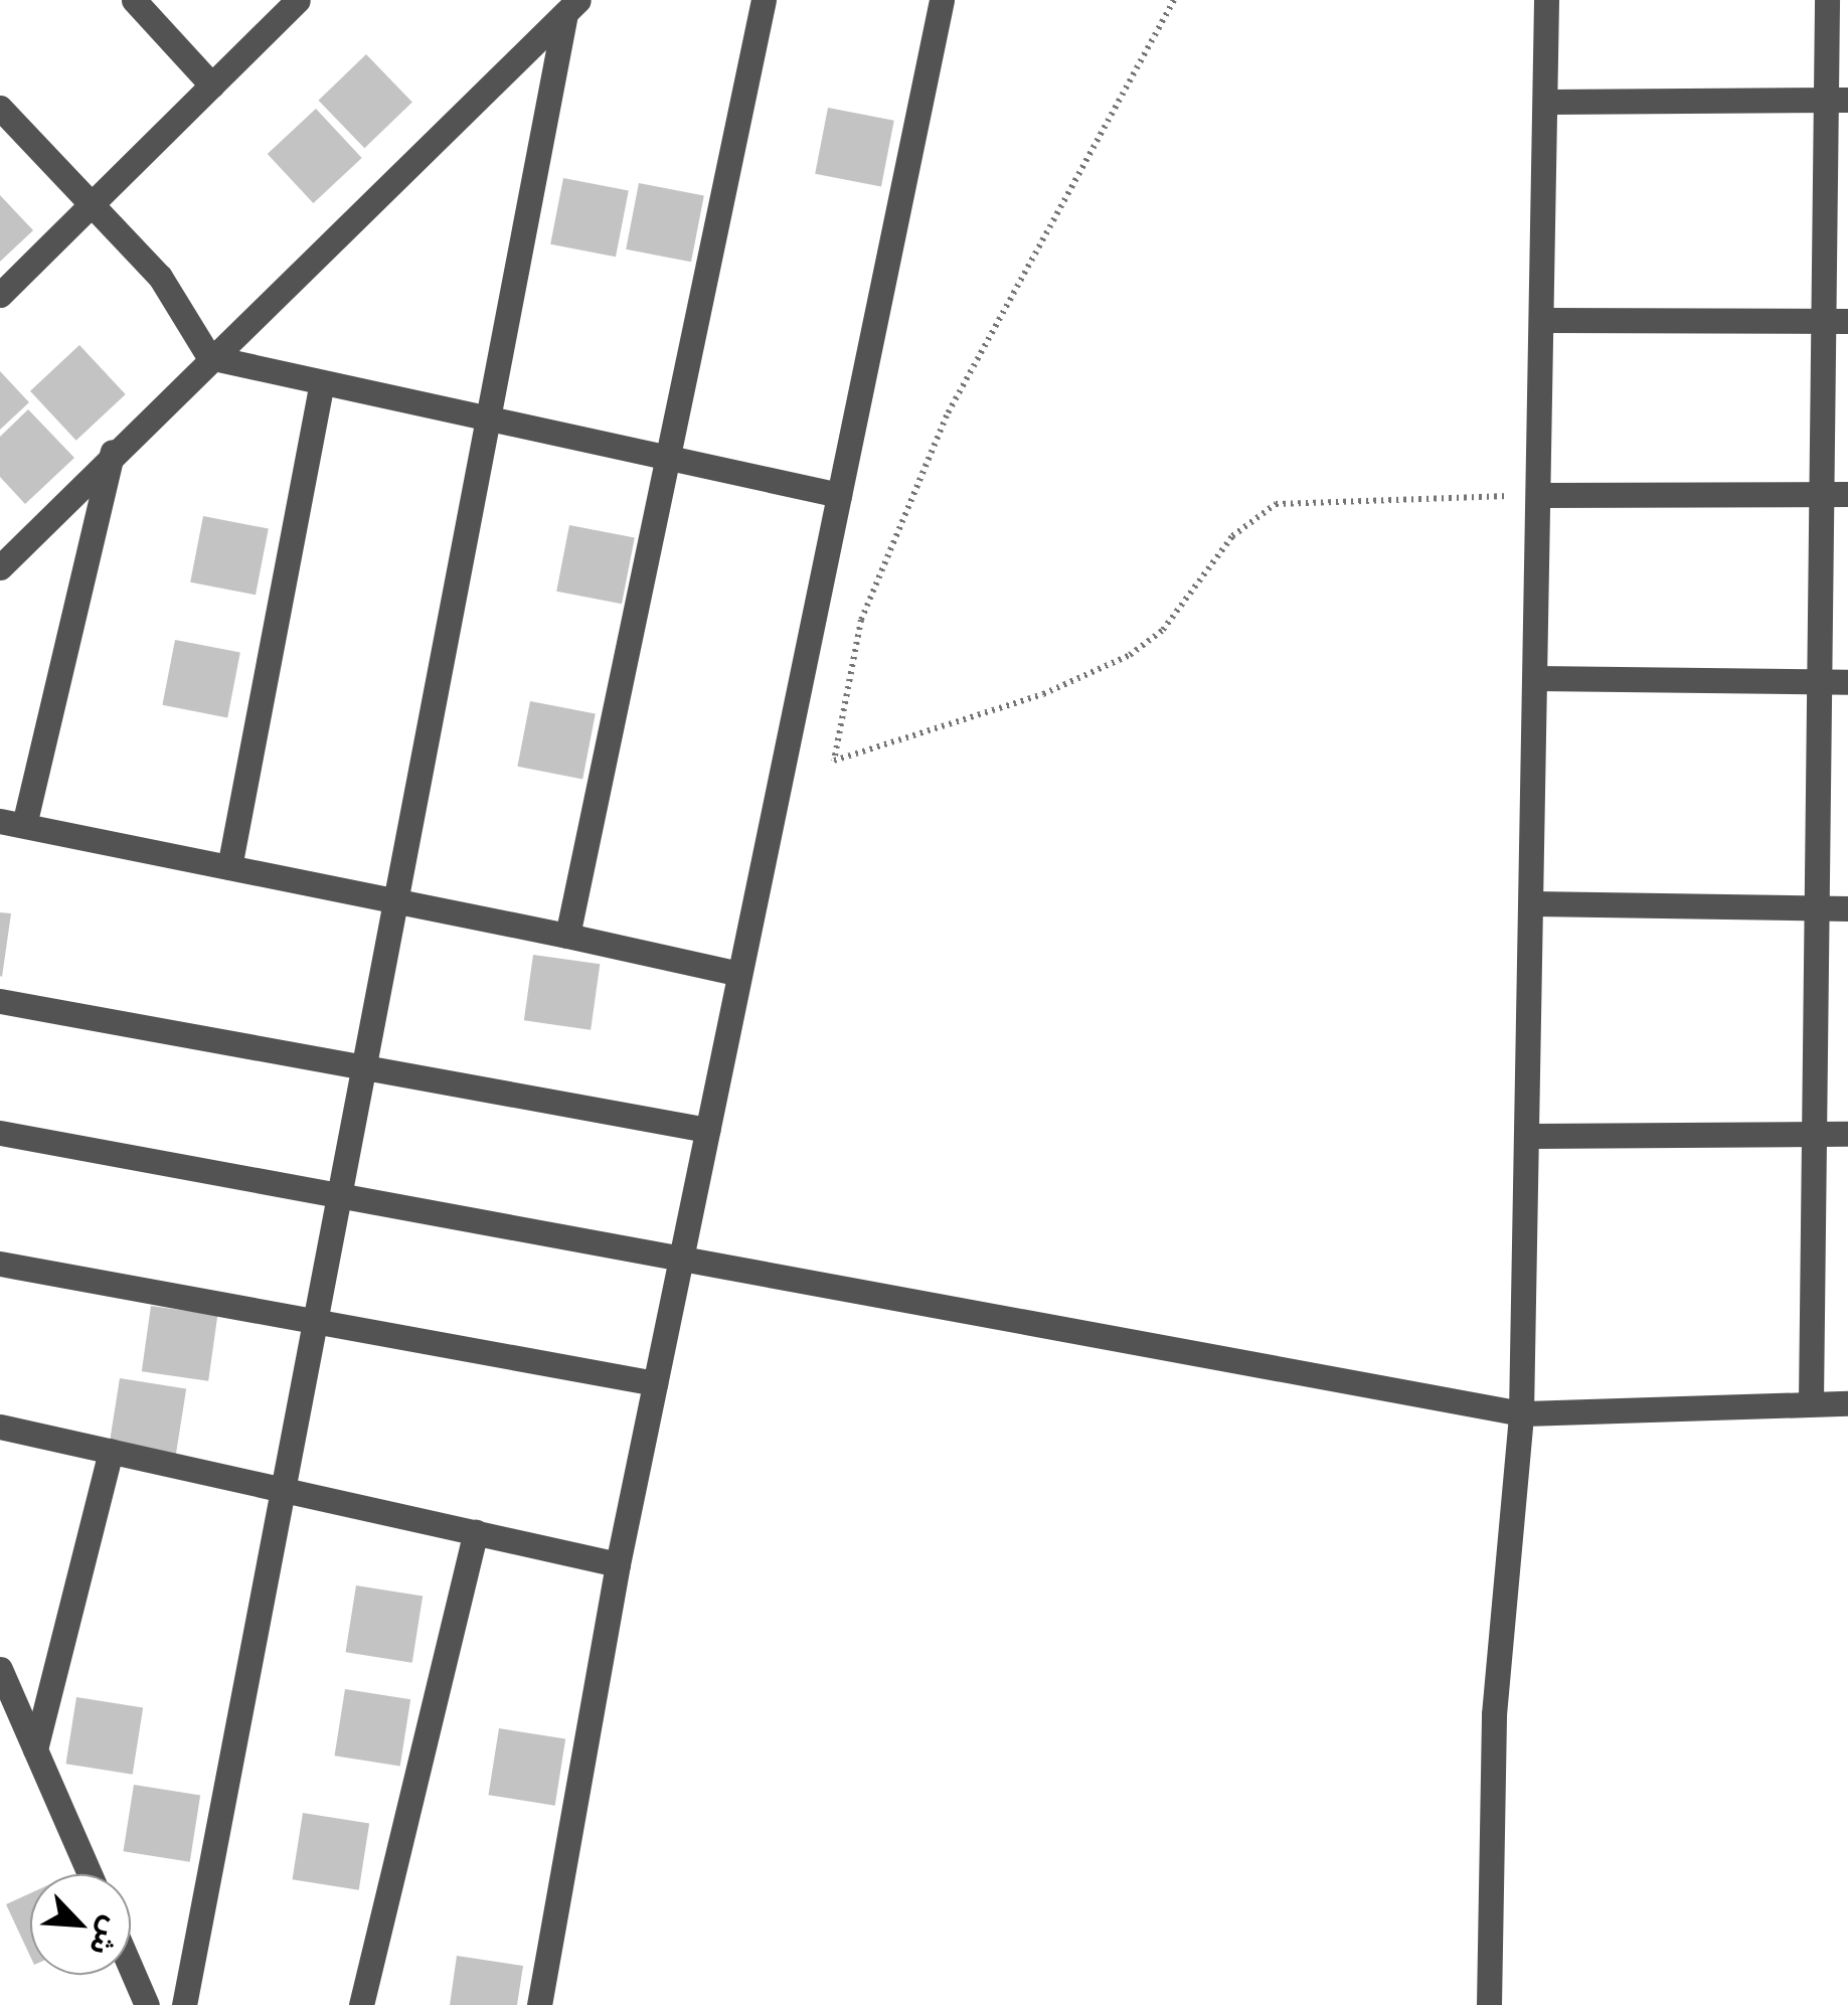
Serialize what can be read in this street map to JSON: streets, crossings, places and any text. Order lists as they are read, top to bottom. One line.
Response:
{"north":"bottom right"}
